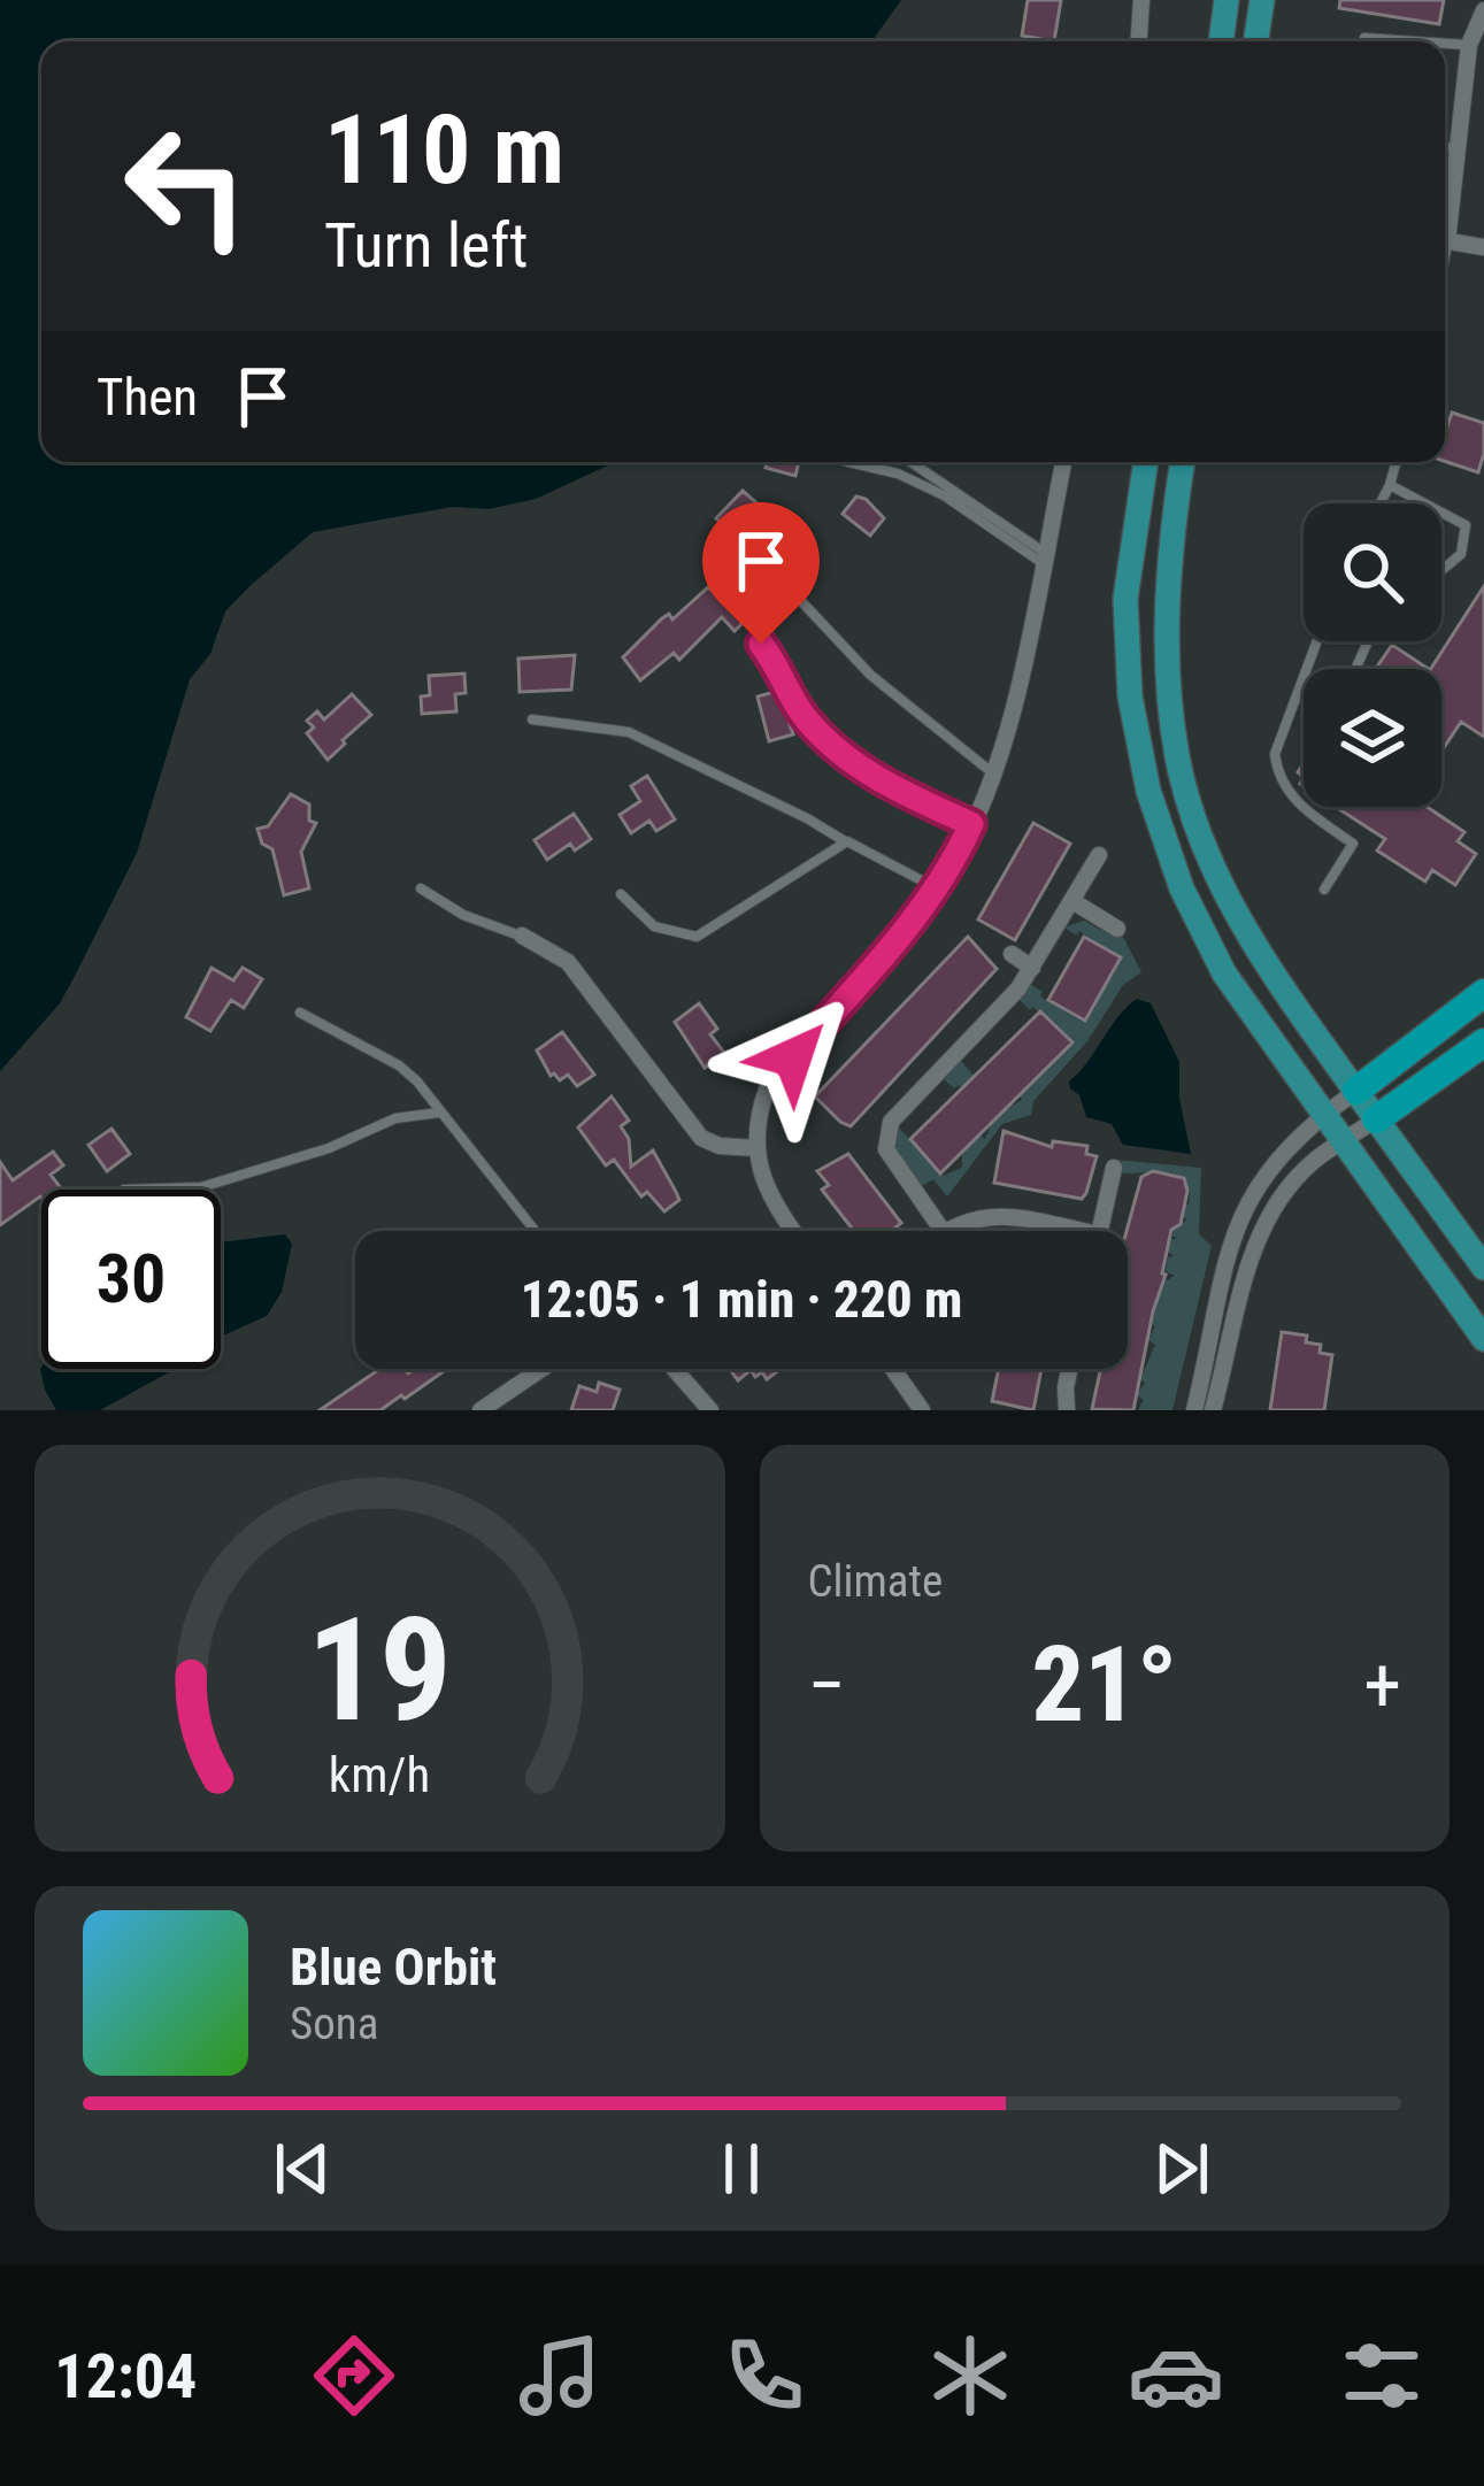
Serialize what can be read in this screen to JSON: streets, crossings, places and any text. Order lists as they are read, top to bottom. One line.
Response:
{"page":{"turn":["110 m","Turn left"],"then":"Then","limit":"30","trip":"12:05 · 1 min · 220 m","tile":"Climate","heat":["−","21°","+"],"song":["Blue Orbit","Sona"],"tabs":"12:04","gauge":["19","km/h"]}}
